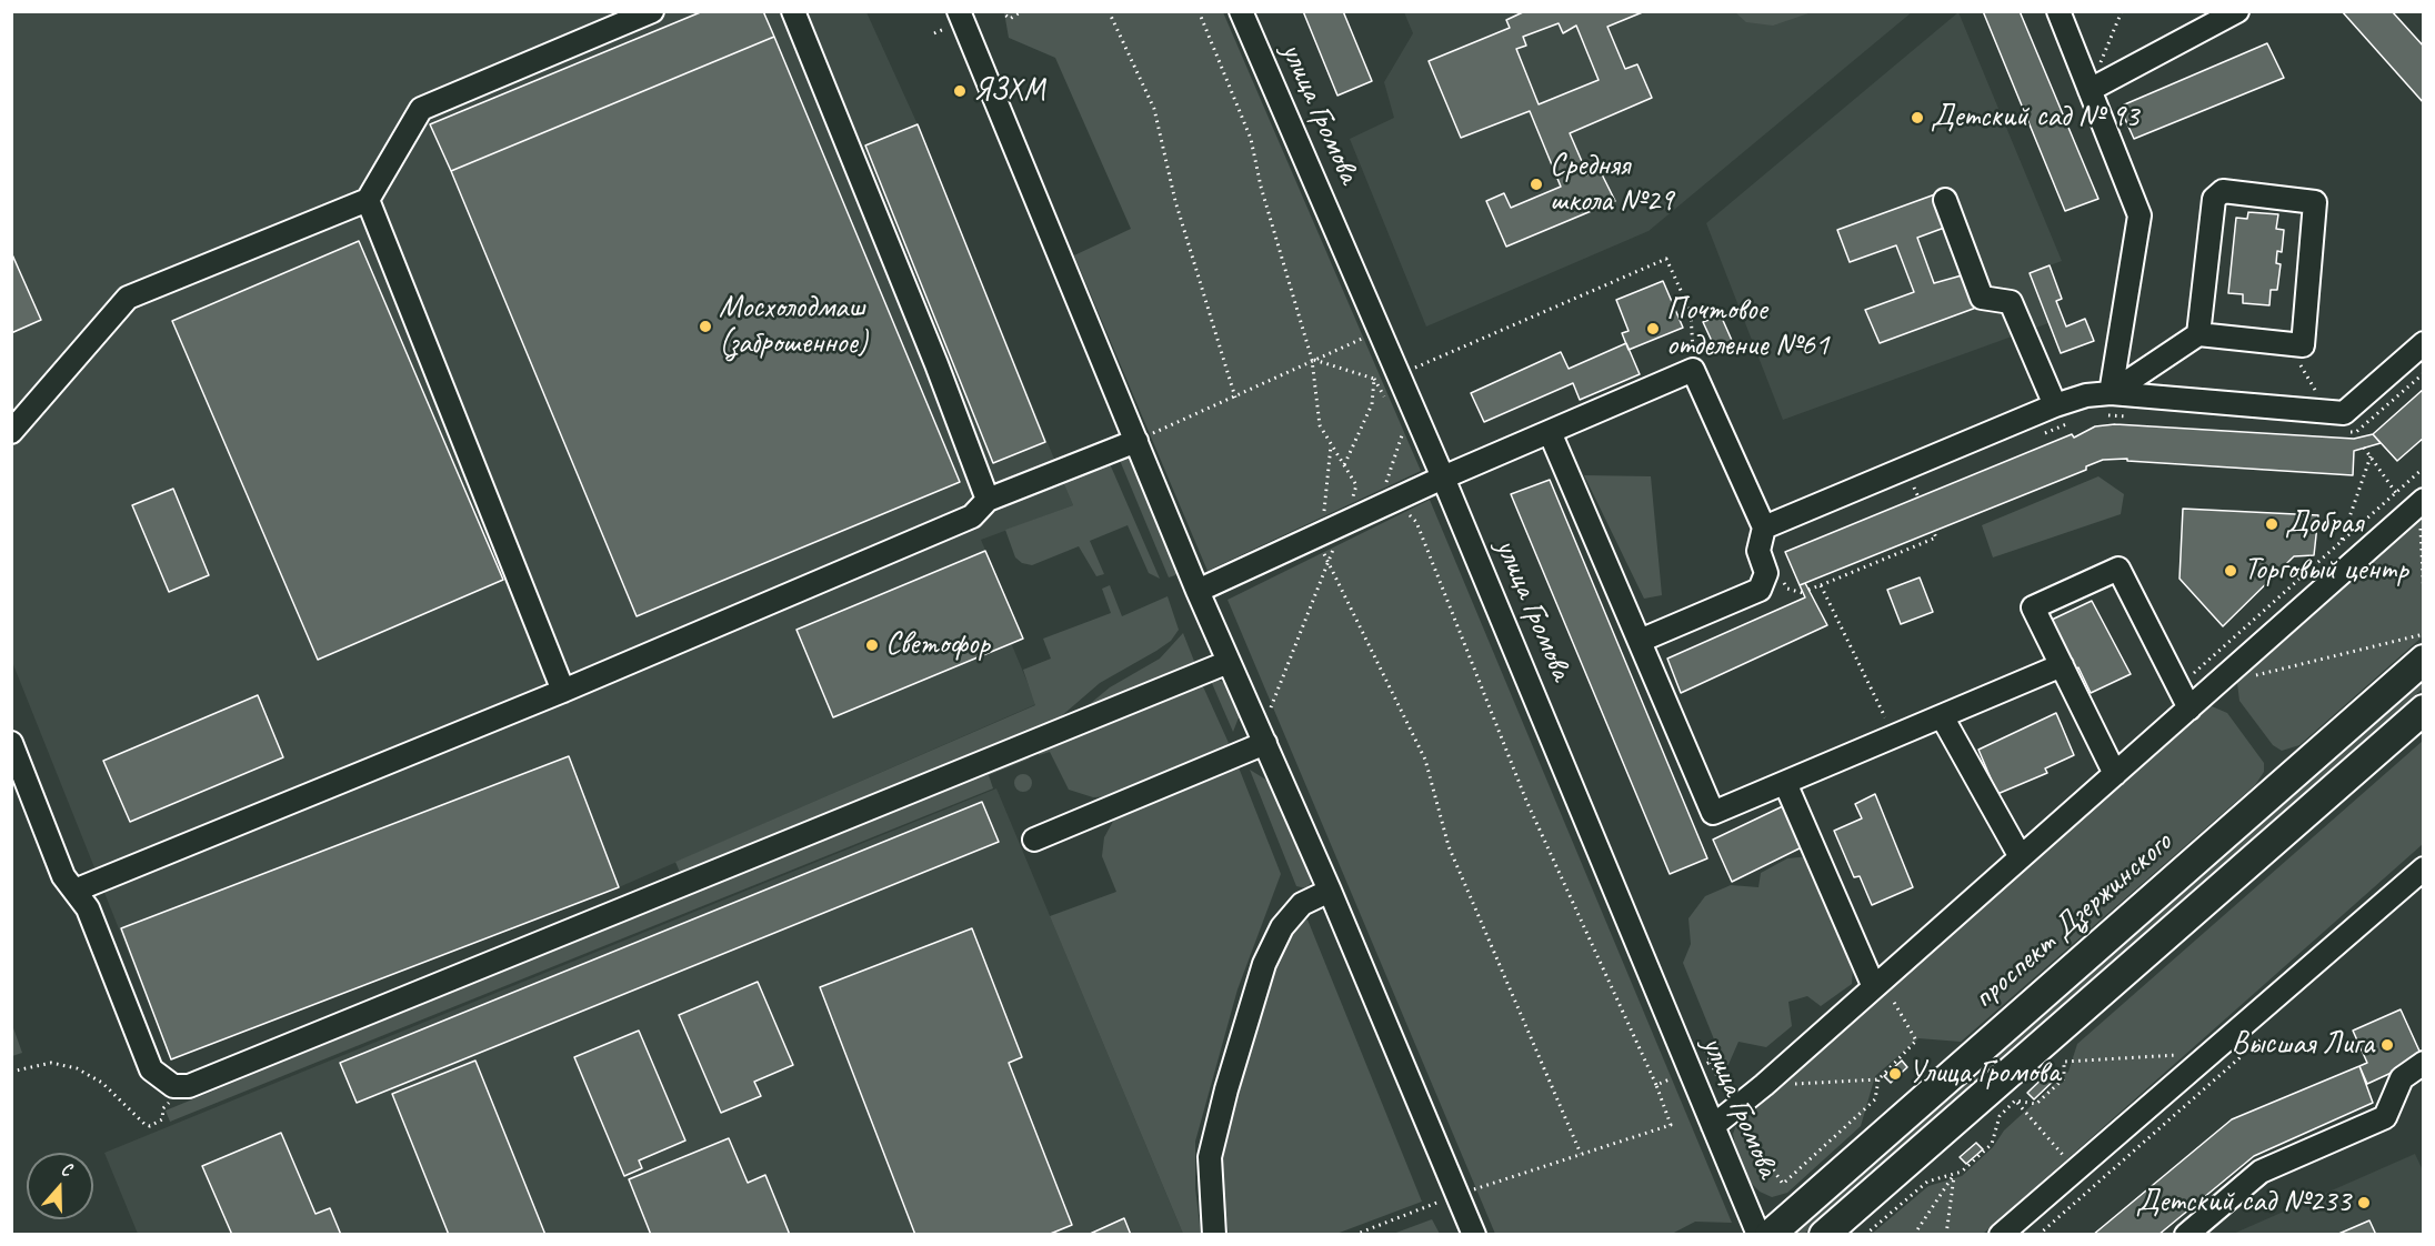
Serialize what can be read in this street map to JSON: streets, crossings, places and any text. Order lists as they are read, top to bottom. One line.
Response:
{"streets":{"main road":["проспект Дзержинского"],"street":["улица Громова"]},"places":["ЯЗХМ","Детский сад № 93","Средняя школа №29","Мосхолодмаш (заброшенное)","Почтовое отделение №61","Добрая","Торговый центр","Светофор","Высшая Лига","Улица Громова","Детский сад №233"],"north":"top"}
